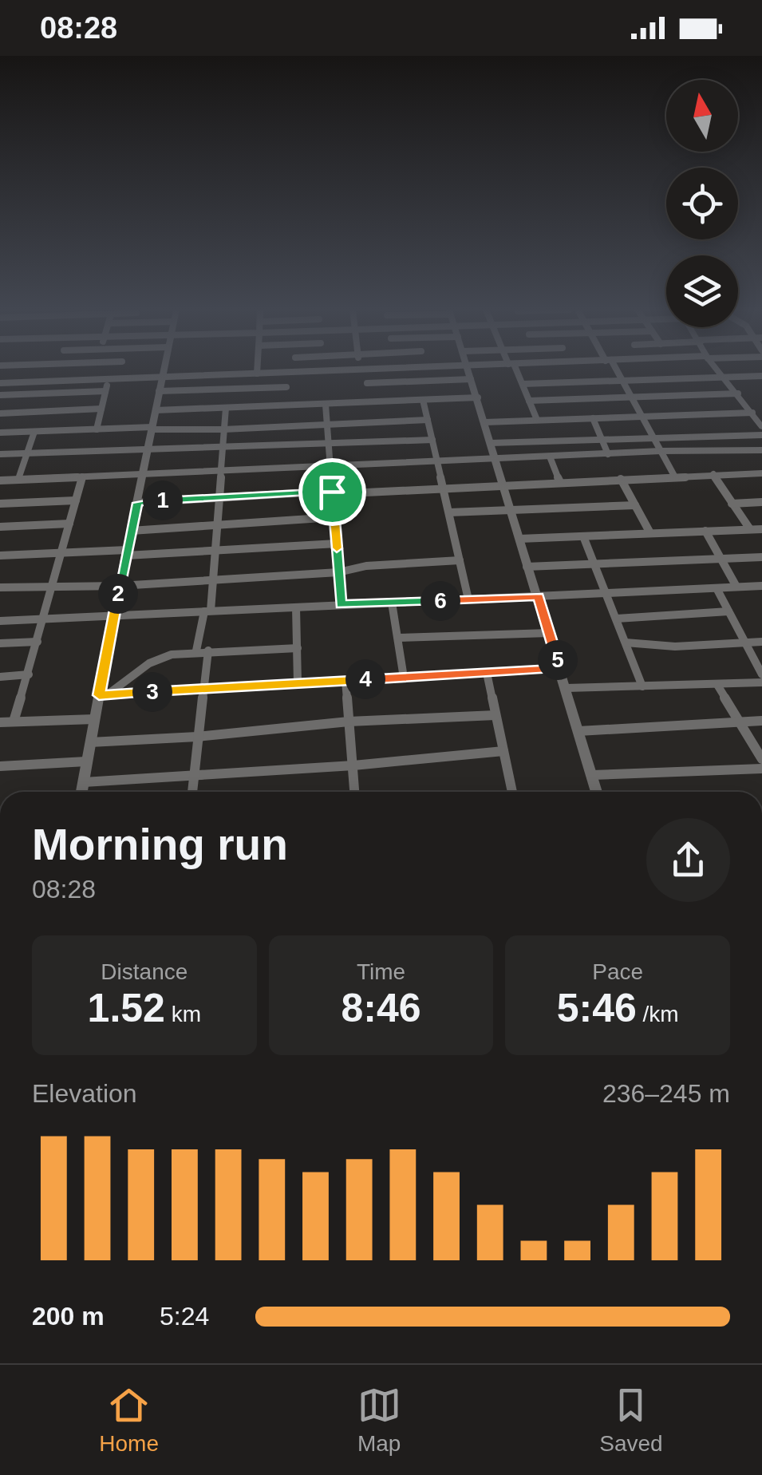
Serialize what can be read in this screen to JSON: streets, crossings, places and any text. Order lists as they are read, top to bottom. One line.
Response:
{"north":"top","page":{"status":"08:28","pins":["1","2","6","5","4","3"],"heading":["Morning run","08:28"],"stats":[["Distance","1.52 km"],["Time","8:46"],["Pace","5:46 /km"]],"chart":["Elevation","236–245 m"],"list":[{"name":"200 m","note":"5:24"}],"tabs":["Home","Map","Saved"]}}
